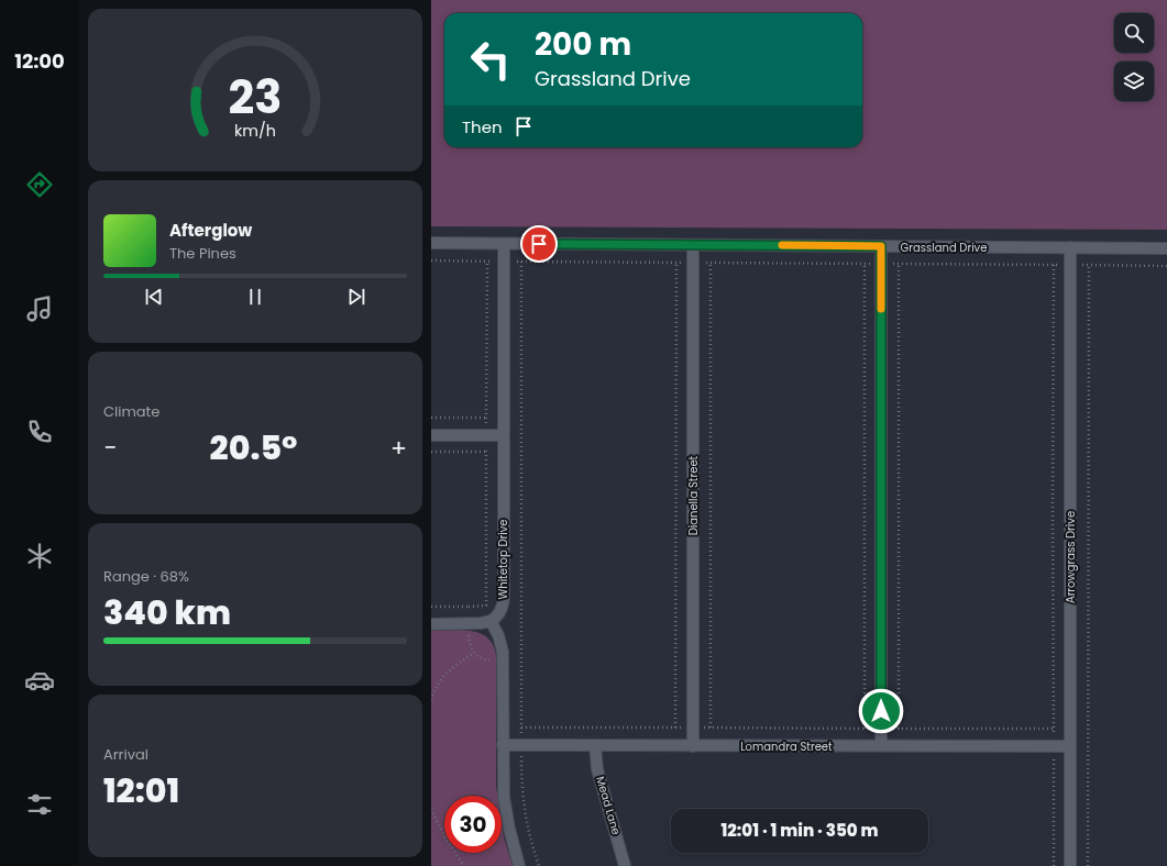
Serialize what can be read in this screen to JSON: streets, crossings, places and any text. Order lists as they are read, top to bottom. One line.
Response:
{"streets":{"street":["Grassland Drive","Dianella Street","Arrowgrass Drive","Whitetop Drive","Lomandra Street","Mead Lane"]},"crossings":[["Grassland Drive","Dianella Street"],["Grassland Drive","Arrowgrass Drive"],["Grassland Drive","Whitetop Drive"],["Dianella Street","Lomandra Street"],["Arrowgrass Drive","Lomandra Street"],["Lomandra Street","Mead Lane"]],"page":{"tabs":"12:00","turn":["200 m","Grassland Drive"],"then":"Then","song":["Afterglow","The Pines"],"tile":["Climate",["Range · 68%","340 km"],["Arrival","12:01"]],"heat":["−","20.5°","+"],"limit":"30","trip":"12:01 · 1 min · 350 m","gauge":["23","km/h"]}}
